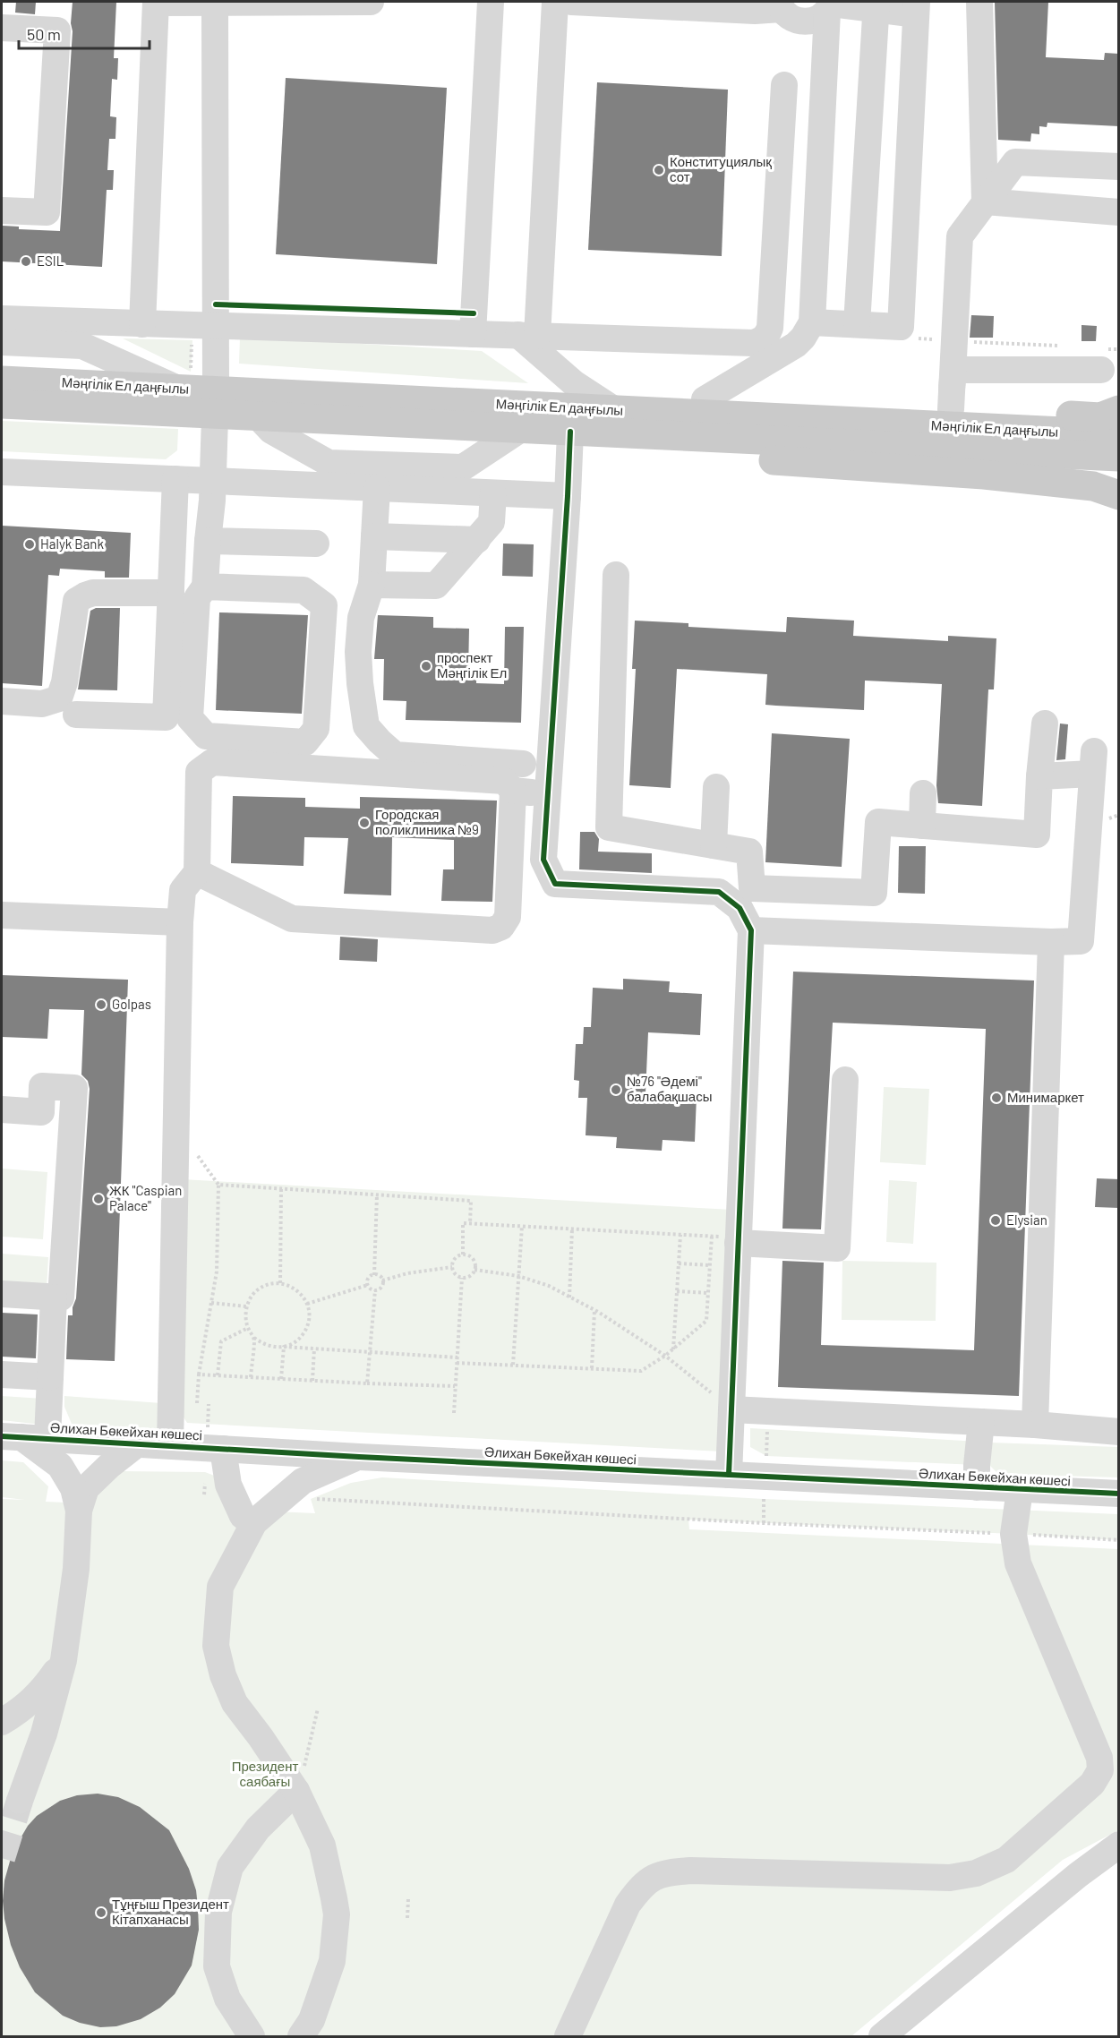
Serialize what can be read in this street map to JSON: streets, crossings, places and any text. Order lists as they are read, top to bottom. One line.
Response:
{"streets":{"main road":["Мәңгілік Ел даңғылы"],"street":["Әлихан Бөкейхан көшесі"]},"parks":["Президент саябағы"],"places":["Конституциялық сот","ESIL","Halyk Bank","проспект Мәңгілік Ел","Городская поликлиника №9","Golpas","№76 \"Әдемі\" балабақшасы","Минимаркет","ЖК \"Caspian Palace\"","Elysian","Тұңғыш Президент Кітапханасы"],"scale_bar":"50 m"}
